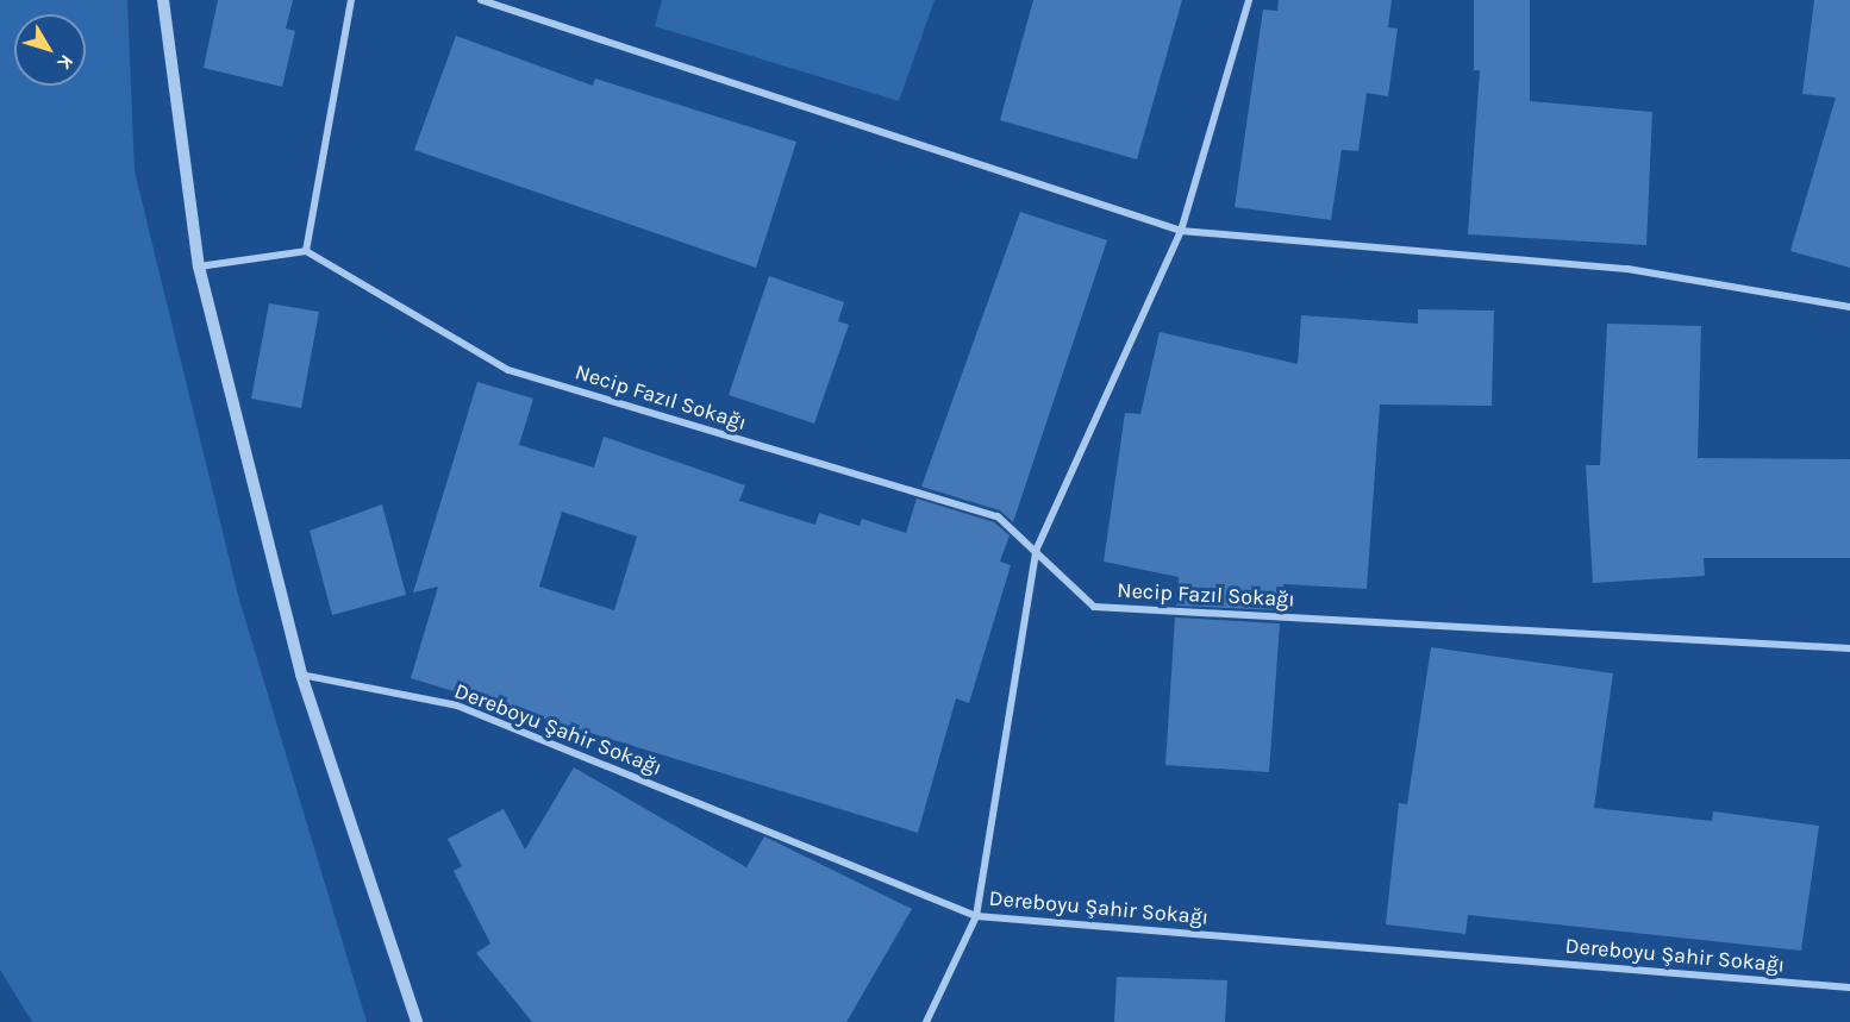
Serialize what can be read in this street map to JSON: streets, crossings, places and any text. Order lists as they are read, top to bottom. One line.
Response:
{"streets":{"street":["Necip Fazıl Sokağı","Dereboyu Şahir Sokağı"]},"north":"bottom right"}
